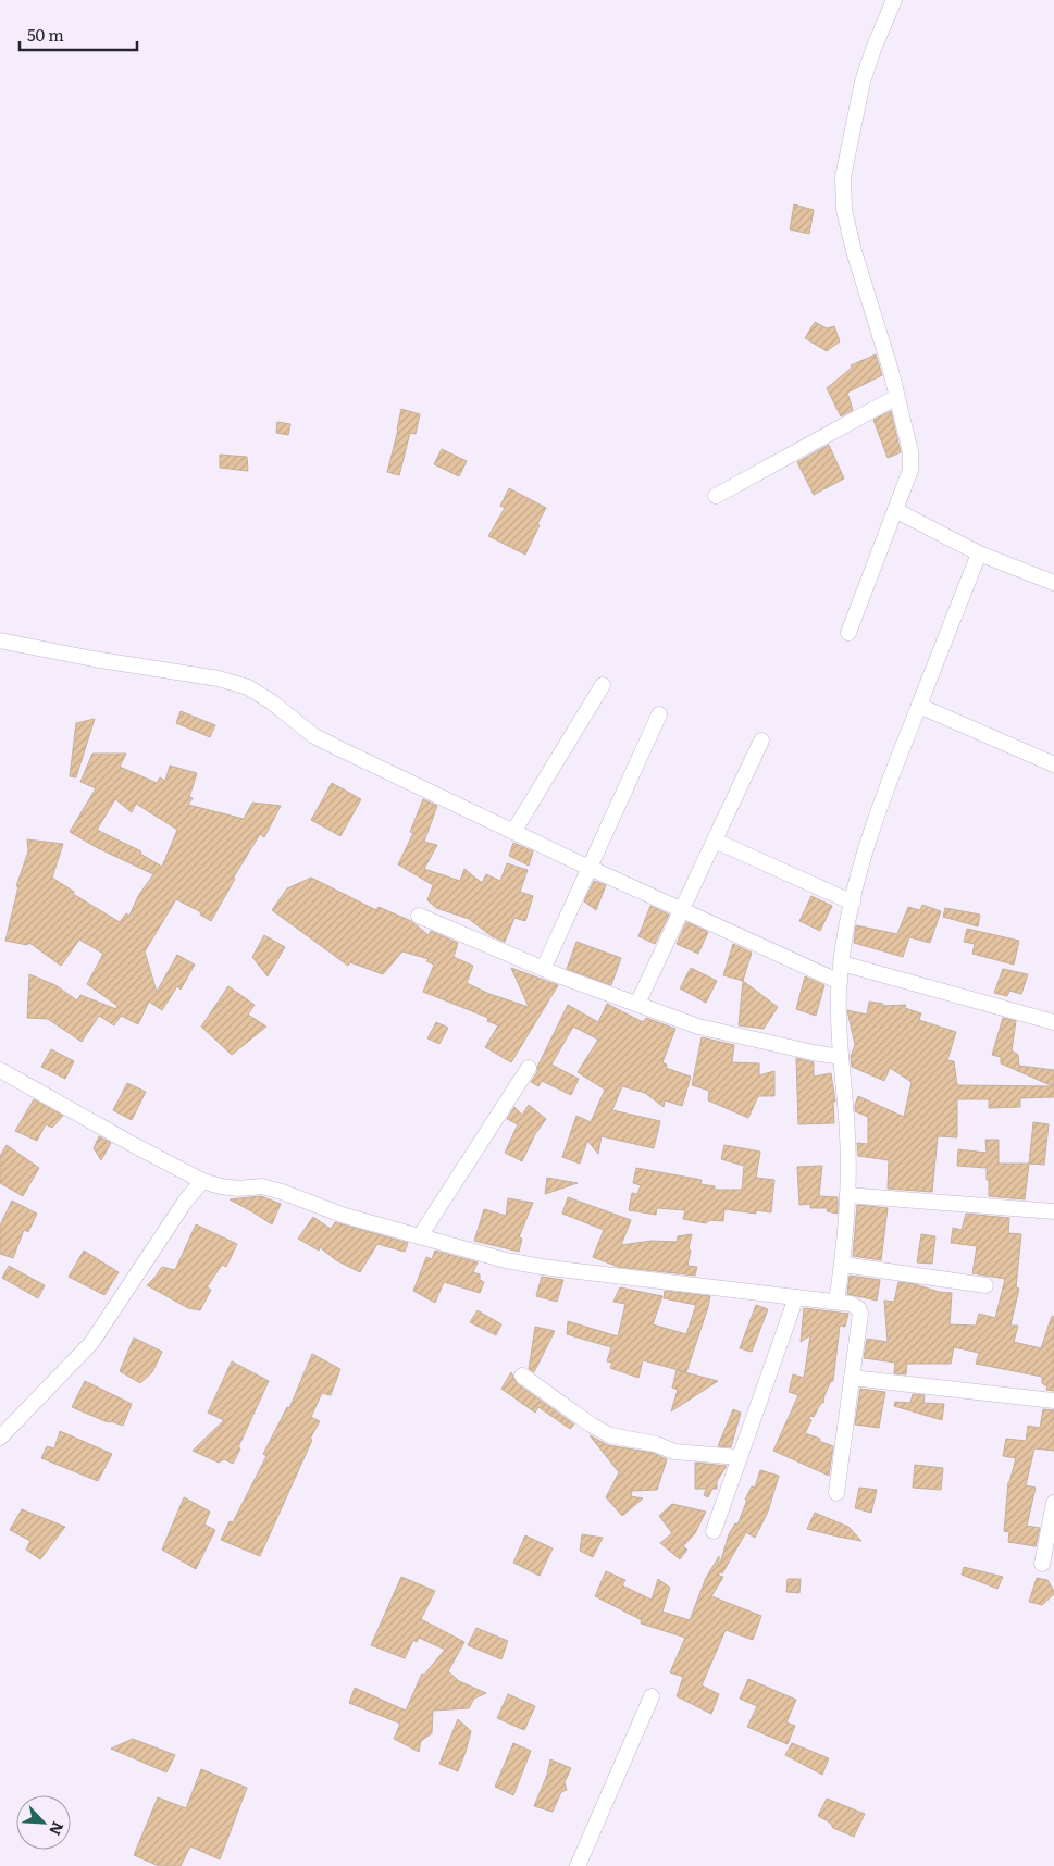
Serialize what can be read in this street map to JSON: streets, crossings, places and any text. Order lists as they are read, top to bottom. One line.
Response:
{"scale_bar":"50 m","north":"bottom right"}
